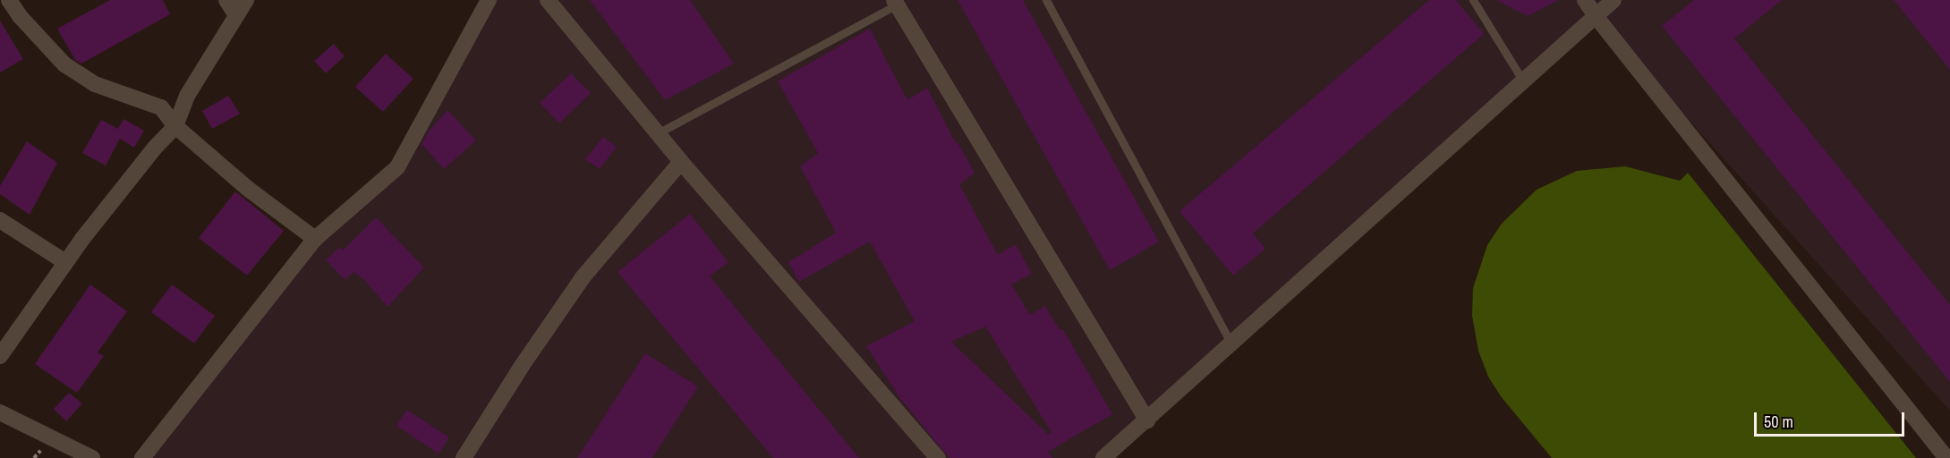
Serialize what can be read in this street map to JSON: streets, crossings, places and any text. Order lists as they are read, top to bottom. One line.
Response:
{"scale_bar":"50 m"}
